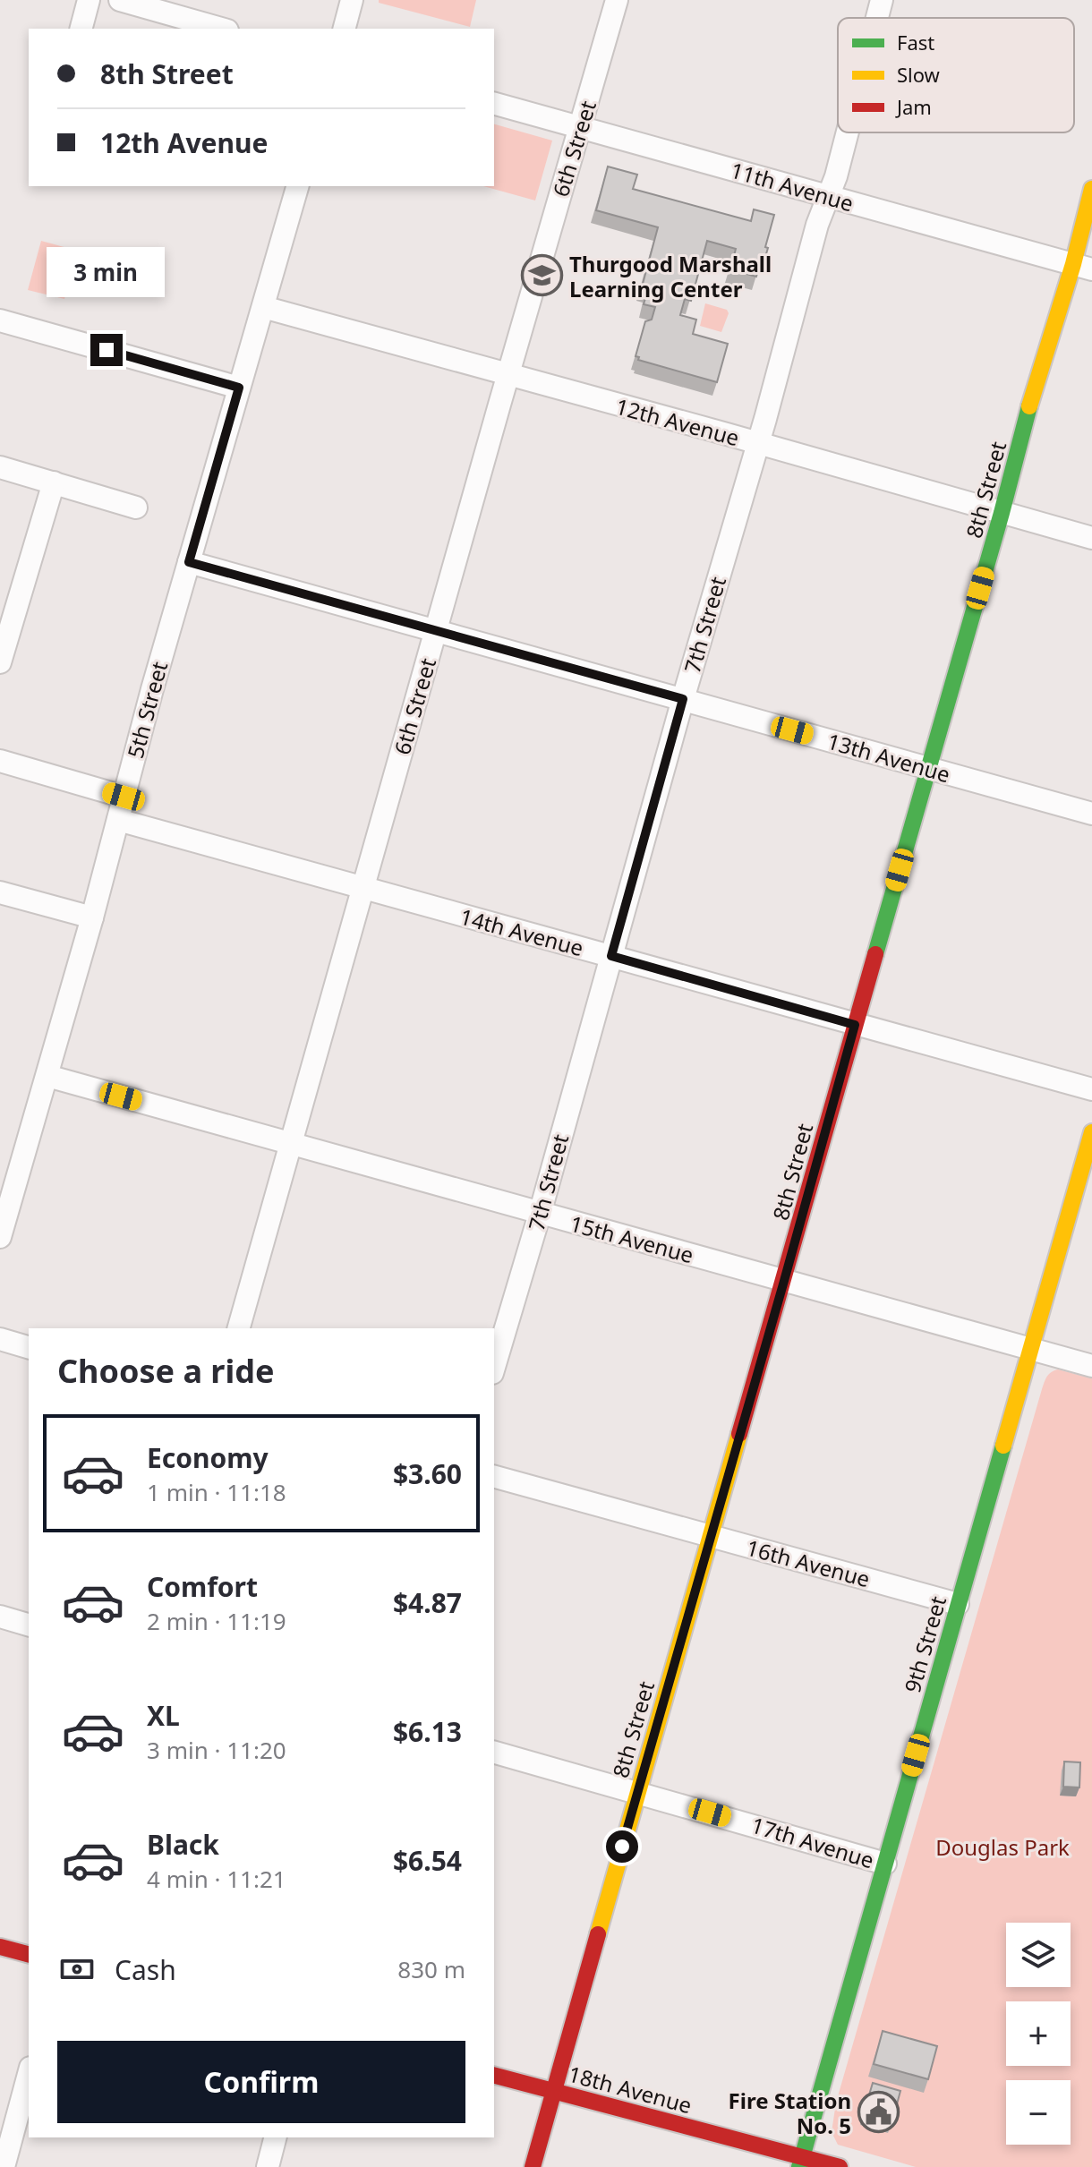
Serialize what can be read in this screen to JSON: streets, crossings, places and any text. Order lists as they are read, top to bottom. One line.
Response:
{"streets":{"street":["6th Street","11th Avenue","12th Avenue","8th Street","7th Street","5th Street","13th Avenue","14th Avenue","15th Avenue","16th Avenue","9th Street","17th Avenue","18th Avenue"]},"crossings":[["6th Street","11th Avenue"],["6th Street","12th Avenue"],["6th Street","13th Avenue"],["6th Street","14th Avenue"],["6th Street","15th Avenue"],["11th Avenue","8th Street"],["11th Avenue","7th Street"],["12th Avenue","8th Street"],["12th Avenue","7th Street"],["12th Avenue","5th Street"],["8th Street","13th Avenue"],["8th Street","14th Avenue"],["8th Street","15th Avenue"],["8th Street","16th Avenue"],["8th Street","17th Avenue"],["8th Street","18th Avenue"],["7th Street","13th Avenue"],["7th Street","14th Avenue"],["7th Street","15th Avenue"],["5th Street","13th Avenue"],["5th Street","14th Avenue"],["5th Street","15th Avenue"],["15th Avenue","9th Street"],["16th Avenue","9th Street"],["9th Street","17th Avenue"],["9th Street","18th Avenue"]],"parks":["Douglas Park"],"places":{"school or university":["Thurgood Marshall Learning Center"],"public building":["Fire Station No. 5"]},"legend":["Fast","Slow","Jam"],"page":{"banner":["8th Street","12th Avenue"],"bubble":"3 min","heading":"Choose a ride","list":[{"name":"Economy","note":"1 min · 11:18","value":"$3.60"},{"name":"Comfort","note":"2 min · 11:19","value":"$4.87"},{"name":"XL","note":"3 min · 11:20","value":"$6.13"},{"name":"Black","note":"4 min · 11:21","value":"$6.54"}],"map_buttons":["+","−"],"pay":["Cash","830 m"],"buttons":"Confirm"}}
